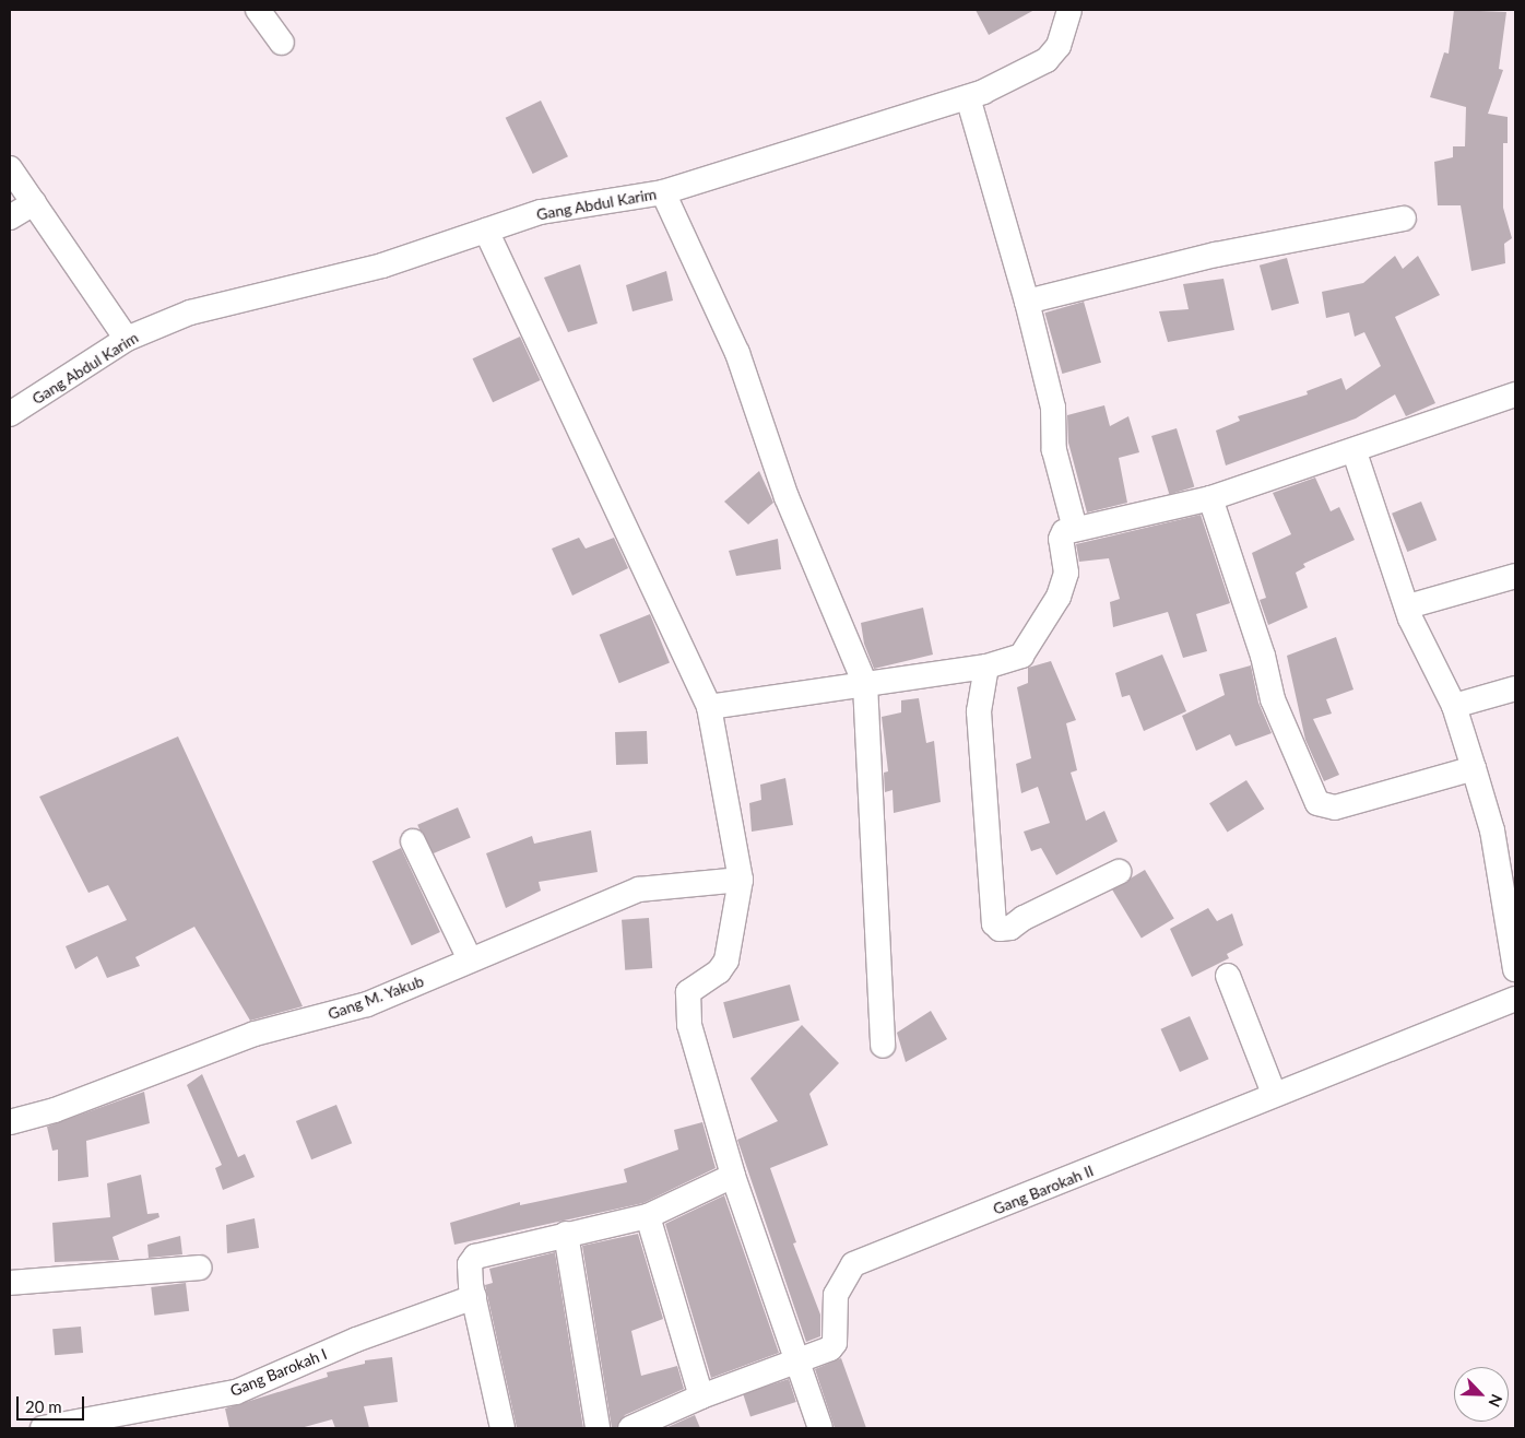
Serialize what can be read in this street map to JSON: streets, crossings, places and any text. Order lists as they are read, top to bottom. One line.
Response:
{"streets":{"street":["Gang Abdul Karim","Gang M. Yakub","Gang Barokah II","Gang Barokah I"]},"scale_bar":"20 m","north":"bottom right"}
